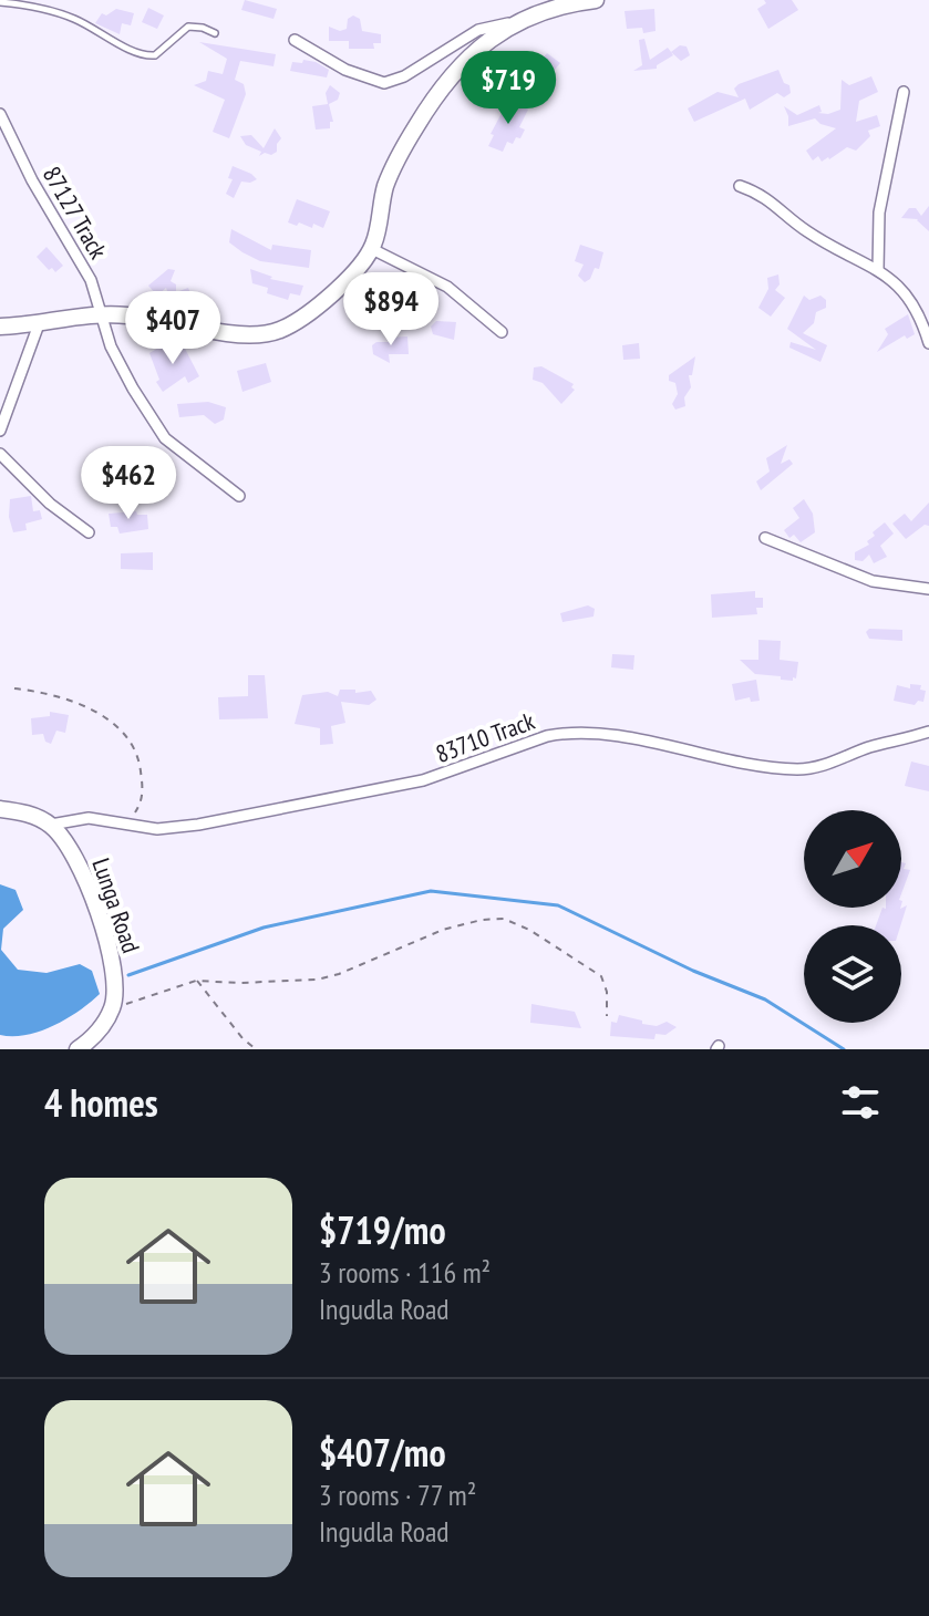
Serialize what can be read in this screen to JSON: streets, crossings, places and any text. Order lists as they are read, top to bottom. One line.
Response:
{"streets":{"street":["87127 Track","83710 Track","Lunga Road"]},"crossings":[["83710 Track","Lunga Road"]],"north":"top right","page":{"price":["$719","$894","$407","$462"],"heading":"4 homes","list":[{"name":"$719/mo","note":"3 rooms · 116 m² · Ingudla Road"},{"name":"$407/mo","note":"3 rooms · 77 m² · Ingudla Road"}]}}
